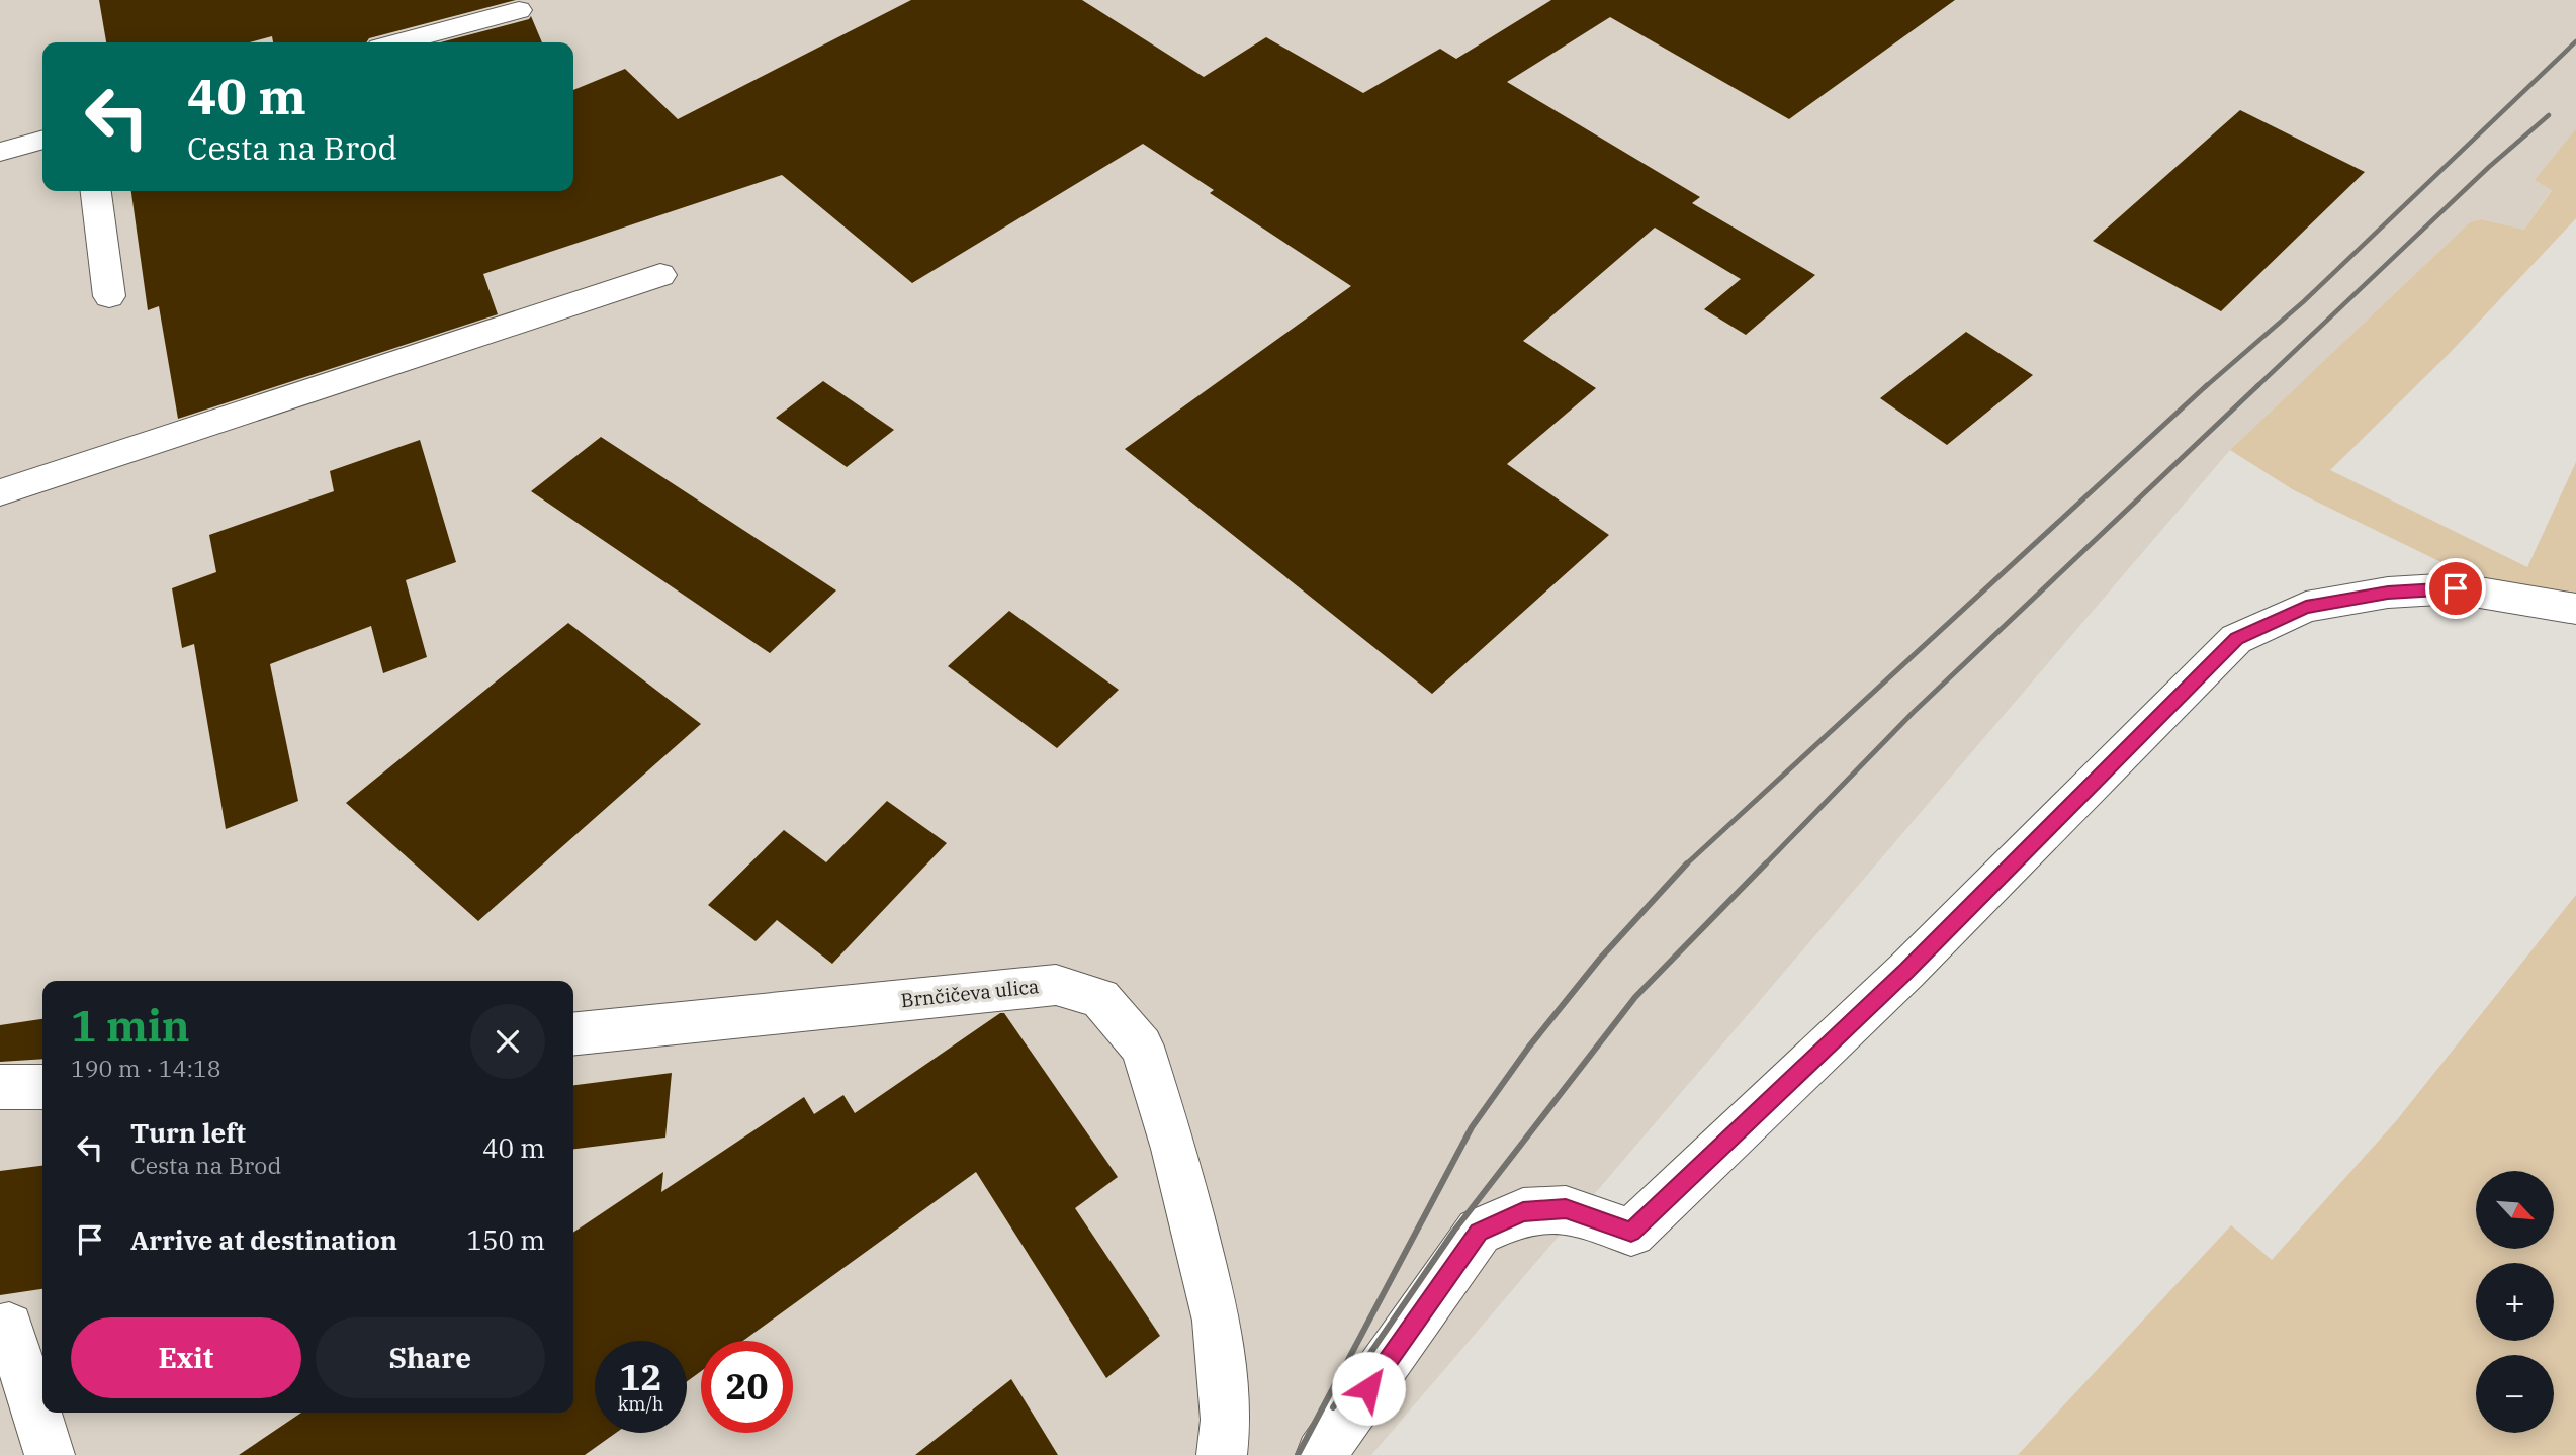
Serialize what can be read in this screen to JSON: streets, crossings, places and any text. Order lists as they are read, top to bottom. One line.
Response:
{"streets":{"street":["Brnčičeva ulica"]},"north":"bottom right","page":{"turn":["40 m","Cesta na Brod"],"heading":["1 min","190 m · 14:18"],"list":[{"name":"Turn left","note":"Cesta na Brod","value":"40 m"},{"name":"Arrive at destination","value":"150 m"}],"map_buttons":["+","−"],"buttons":["Exit","Share"],"speed":"12 km/h","limit":"20"}}
